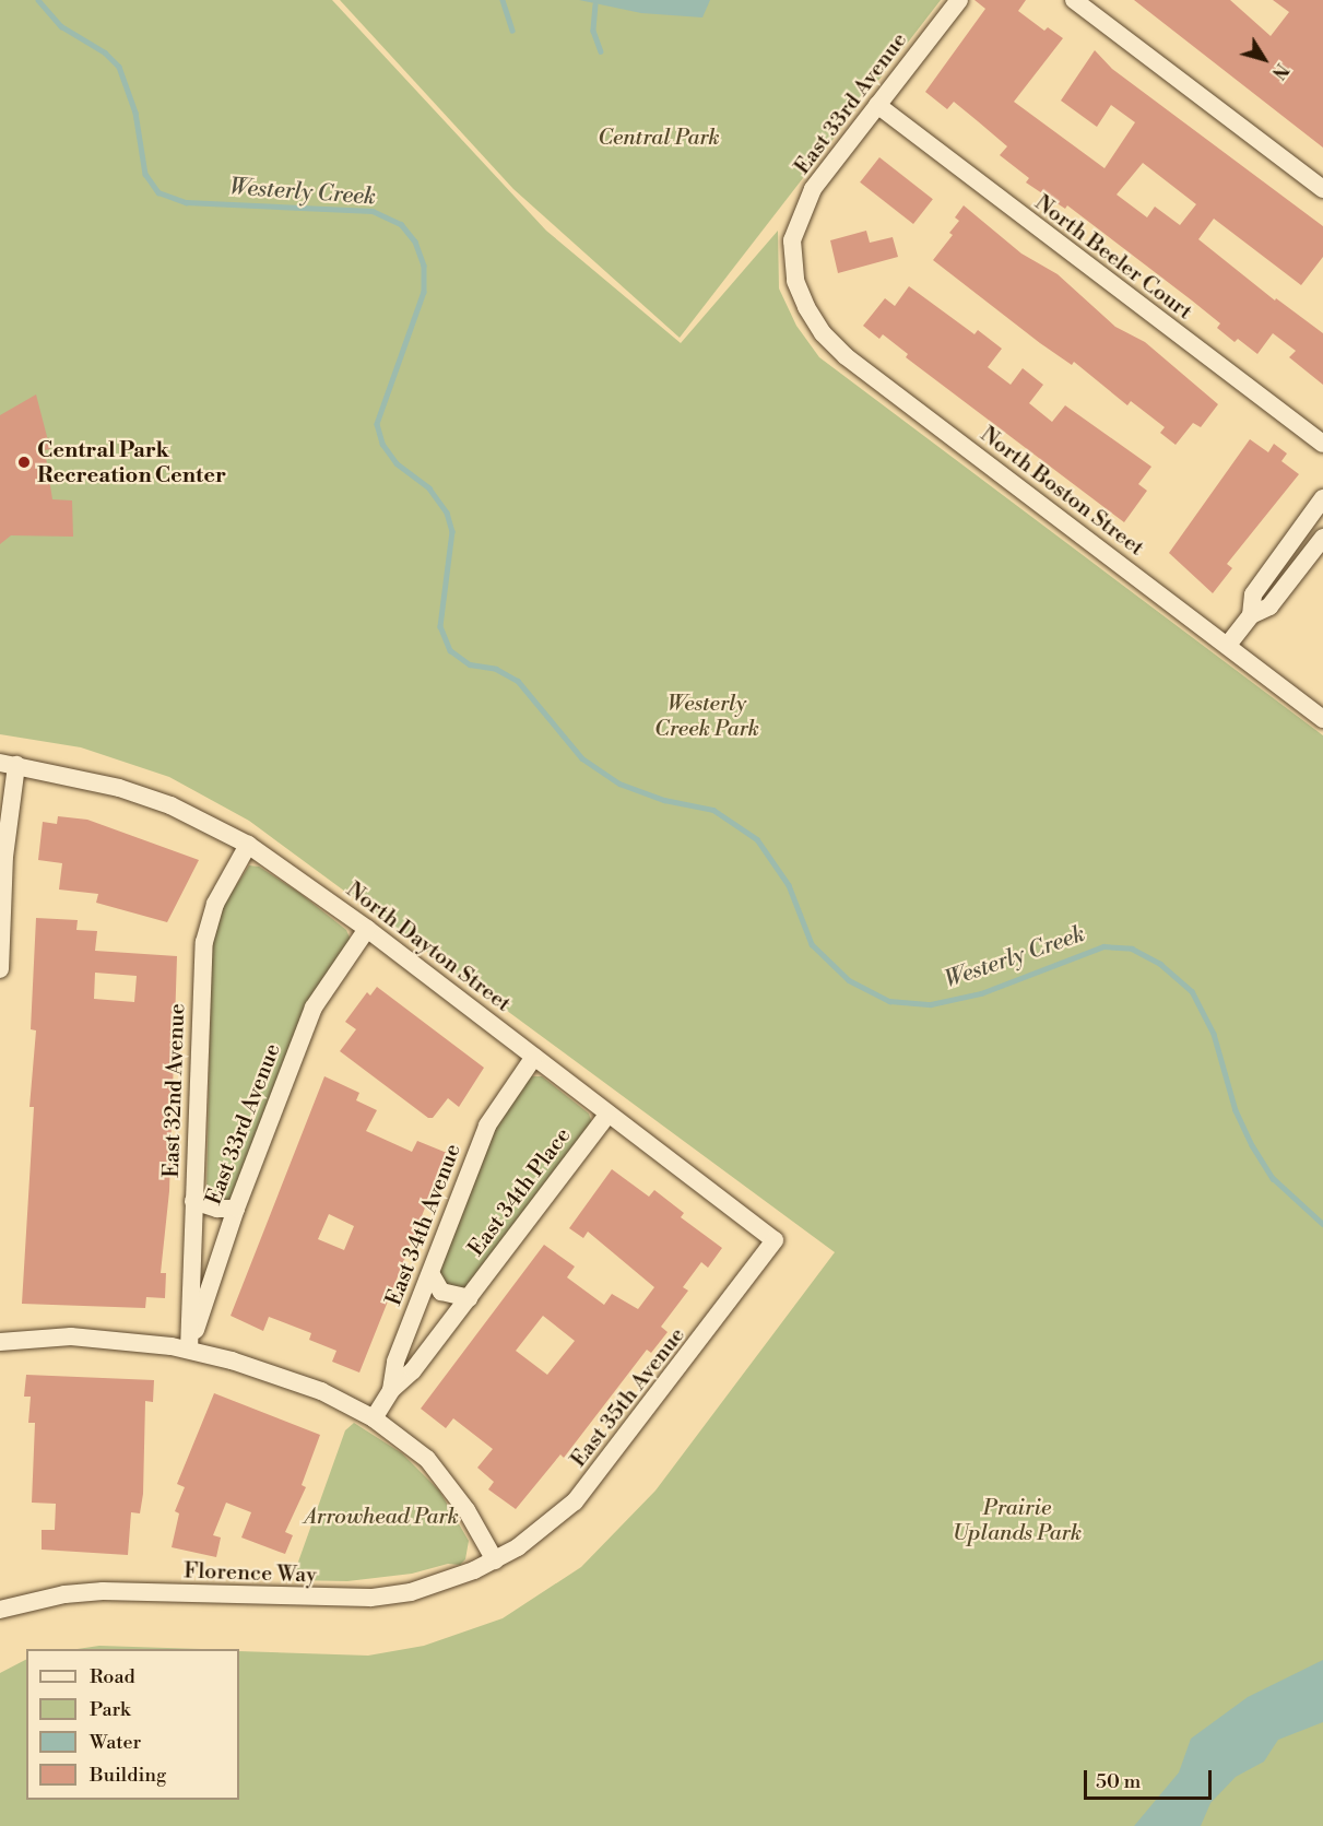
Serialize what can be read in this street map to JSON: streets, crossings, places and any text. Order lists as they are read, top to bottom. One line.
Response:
{"streets":{"street":["East 33rd Avenue","North Beeler Court","North Boston Street","North Dayton Street","East 32nd Avenue","East 34th Place","East 34th Avenue","East 35th Avenue","Florence Way"]},"crossings":[["East 33rd Avenue","North Beeler Court"],["East 33rd Avenue","North Boston Street"],["East 33rd Avenue","North Dayton Street"],["East 33rd Avenue","East 32nd Avenue"],["North Dayton Street","East 32nd Avenue"],["North Dayton Street","East 34th Place"],["North Dayton Street","East 34th Avenue"],["North Dayton Street","East 35th Avenue"],["East 34th Place","East 34th Avenue"],["East 35th Avenue","Florence Way"]],"water":["Westerly Creek"],"parks":["Central Park","Westerly Creek Park","Prairie Uplands Park","Arrowhead Park"],"places":["Central Park Recreation Center"],"legend":["Road","Park","Water","Building"],"scale_bar":"50 m","north":"bottom right"}
